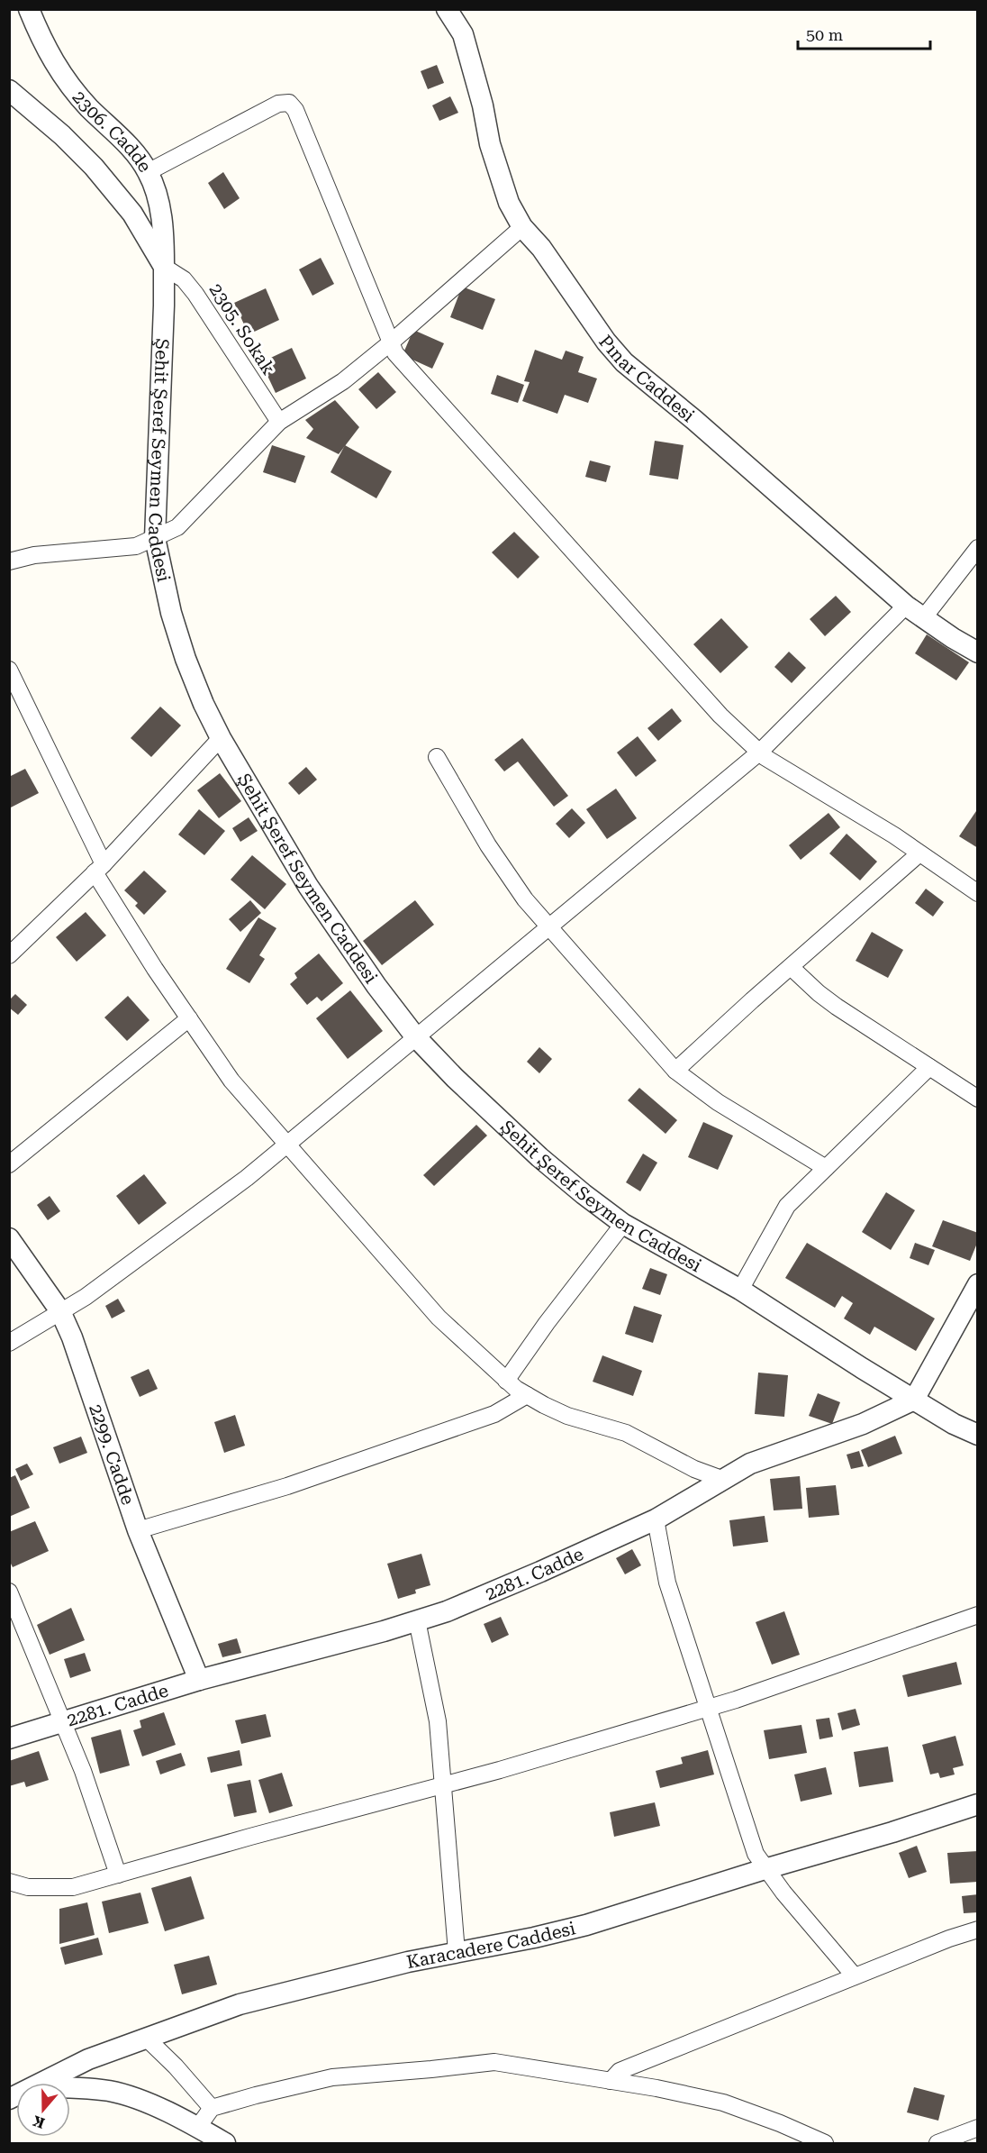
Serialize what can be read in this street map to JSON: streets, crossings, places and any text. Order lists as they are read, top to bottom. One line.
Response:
{"streets":{"street":["2306. Cadde","2305. Sokak","Pınar Caddesi","Şehit Şeref Seymen Caddesi","2299. Cadde","2281. Cadde","Karacadere Caddesi"]},"crossings":[["2306. Cadde","2305. Sokak"],["2306. Cadde","Şehit Şeref Seymen Caddesi"],["2305. Sokak","Şehit Şeref Seymen Caddesi"],["Şehit Şeref Seymen Caddesi","2281. Cadde"],["2299. Cadde","2281. Cadde"]],"scale_bar":"50 m","north":"bottom"}
